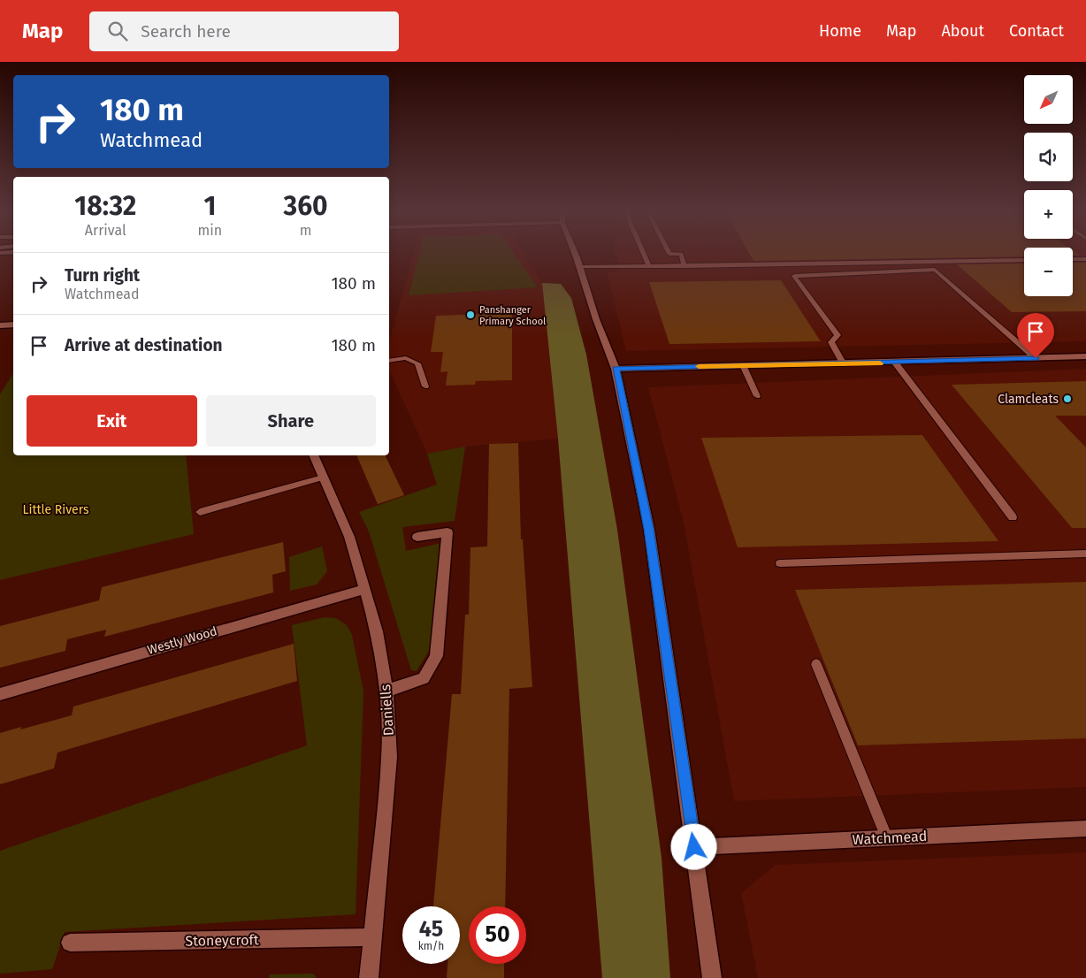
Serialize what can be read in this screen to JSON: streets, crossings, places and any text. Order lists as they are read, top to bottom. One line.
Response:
{"streets":{"street":["Westly Wood","Daniells","Watchmead","Stoneycroft"]},"crossings":[["Westly Wood","Daniells"],["Daniells","Stoneycroft"]],"parks":["Little Rivers"],"places":["Panshanger Primary School","Clamcleats"],"north":"bottom left","page":{"header":"Map","search":"Search here","nav":["Home","Map","About","Contact"],"map_buttons":["+","−"],"turn":["180 m","Watchmead"],"eta":["18:32","Arrival","1","min","360","m"],"list":[{"name":"Turn right","note":"Watchmead","value":"180 m"},{"name":"Arrive at destination","value":"180 m"}],"buttons":["Exit","Share"],"speed":"45 km/h","limit":"50"}}
